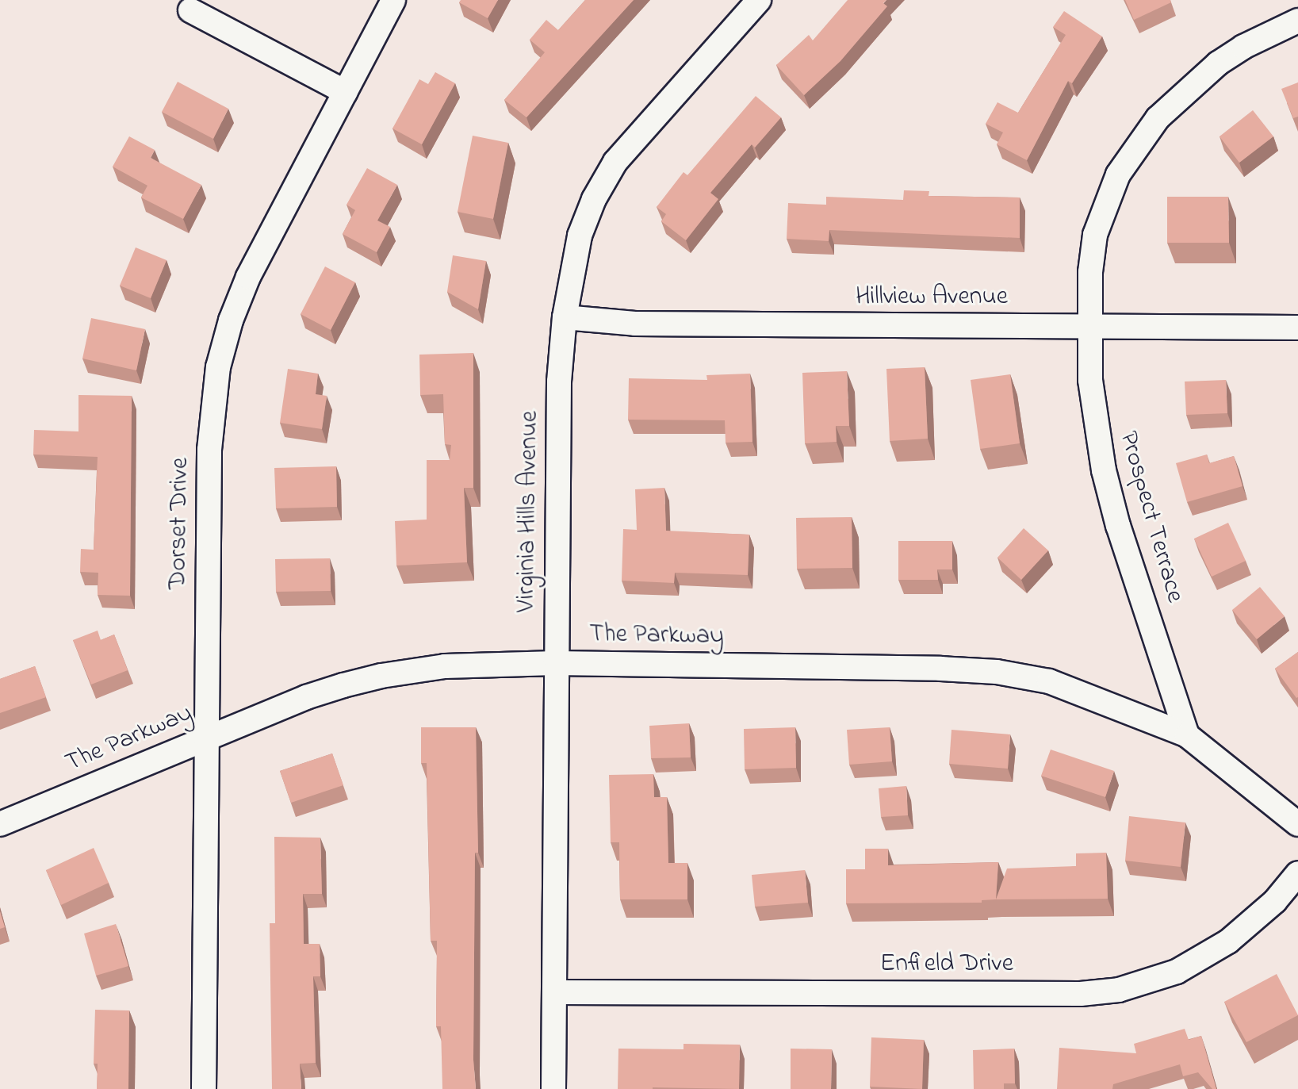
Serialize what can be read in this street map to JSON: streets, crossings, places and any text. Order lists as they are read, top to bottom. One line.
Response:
{"streets":{"street":["Hillview Avenue","Virginia Hills Avenue","Prospect Terrace","Dorset Drive","The Parkway","Enfield Drive"]},"crossings":[["Hillview Avenue","Virginia Hills Avenue"],["Hillview Avenue","Prospect Terrace"],["Virginia Hills Avenue","The Parkway"],["Virginia Hills Avenue","Enfield Drive"],["Prospect Terrace","The Parkway"],["Dorset Drive","The Parkway"]]}
